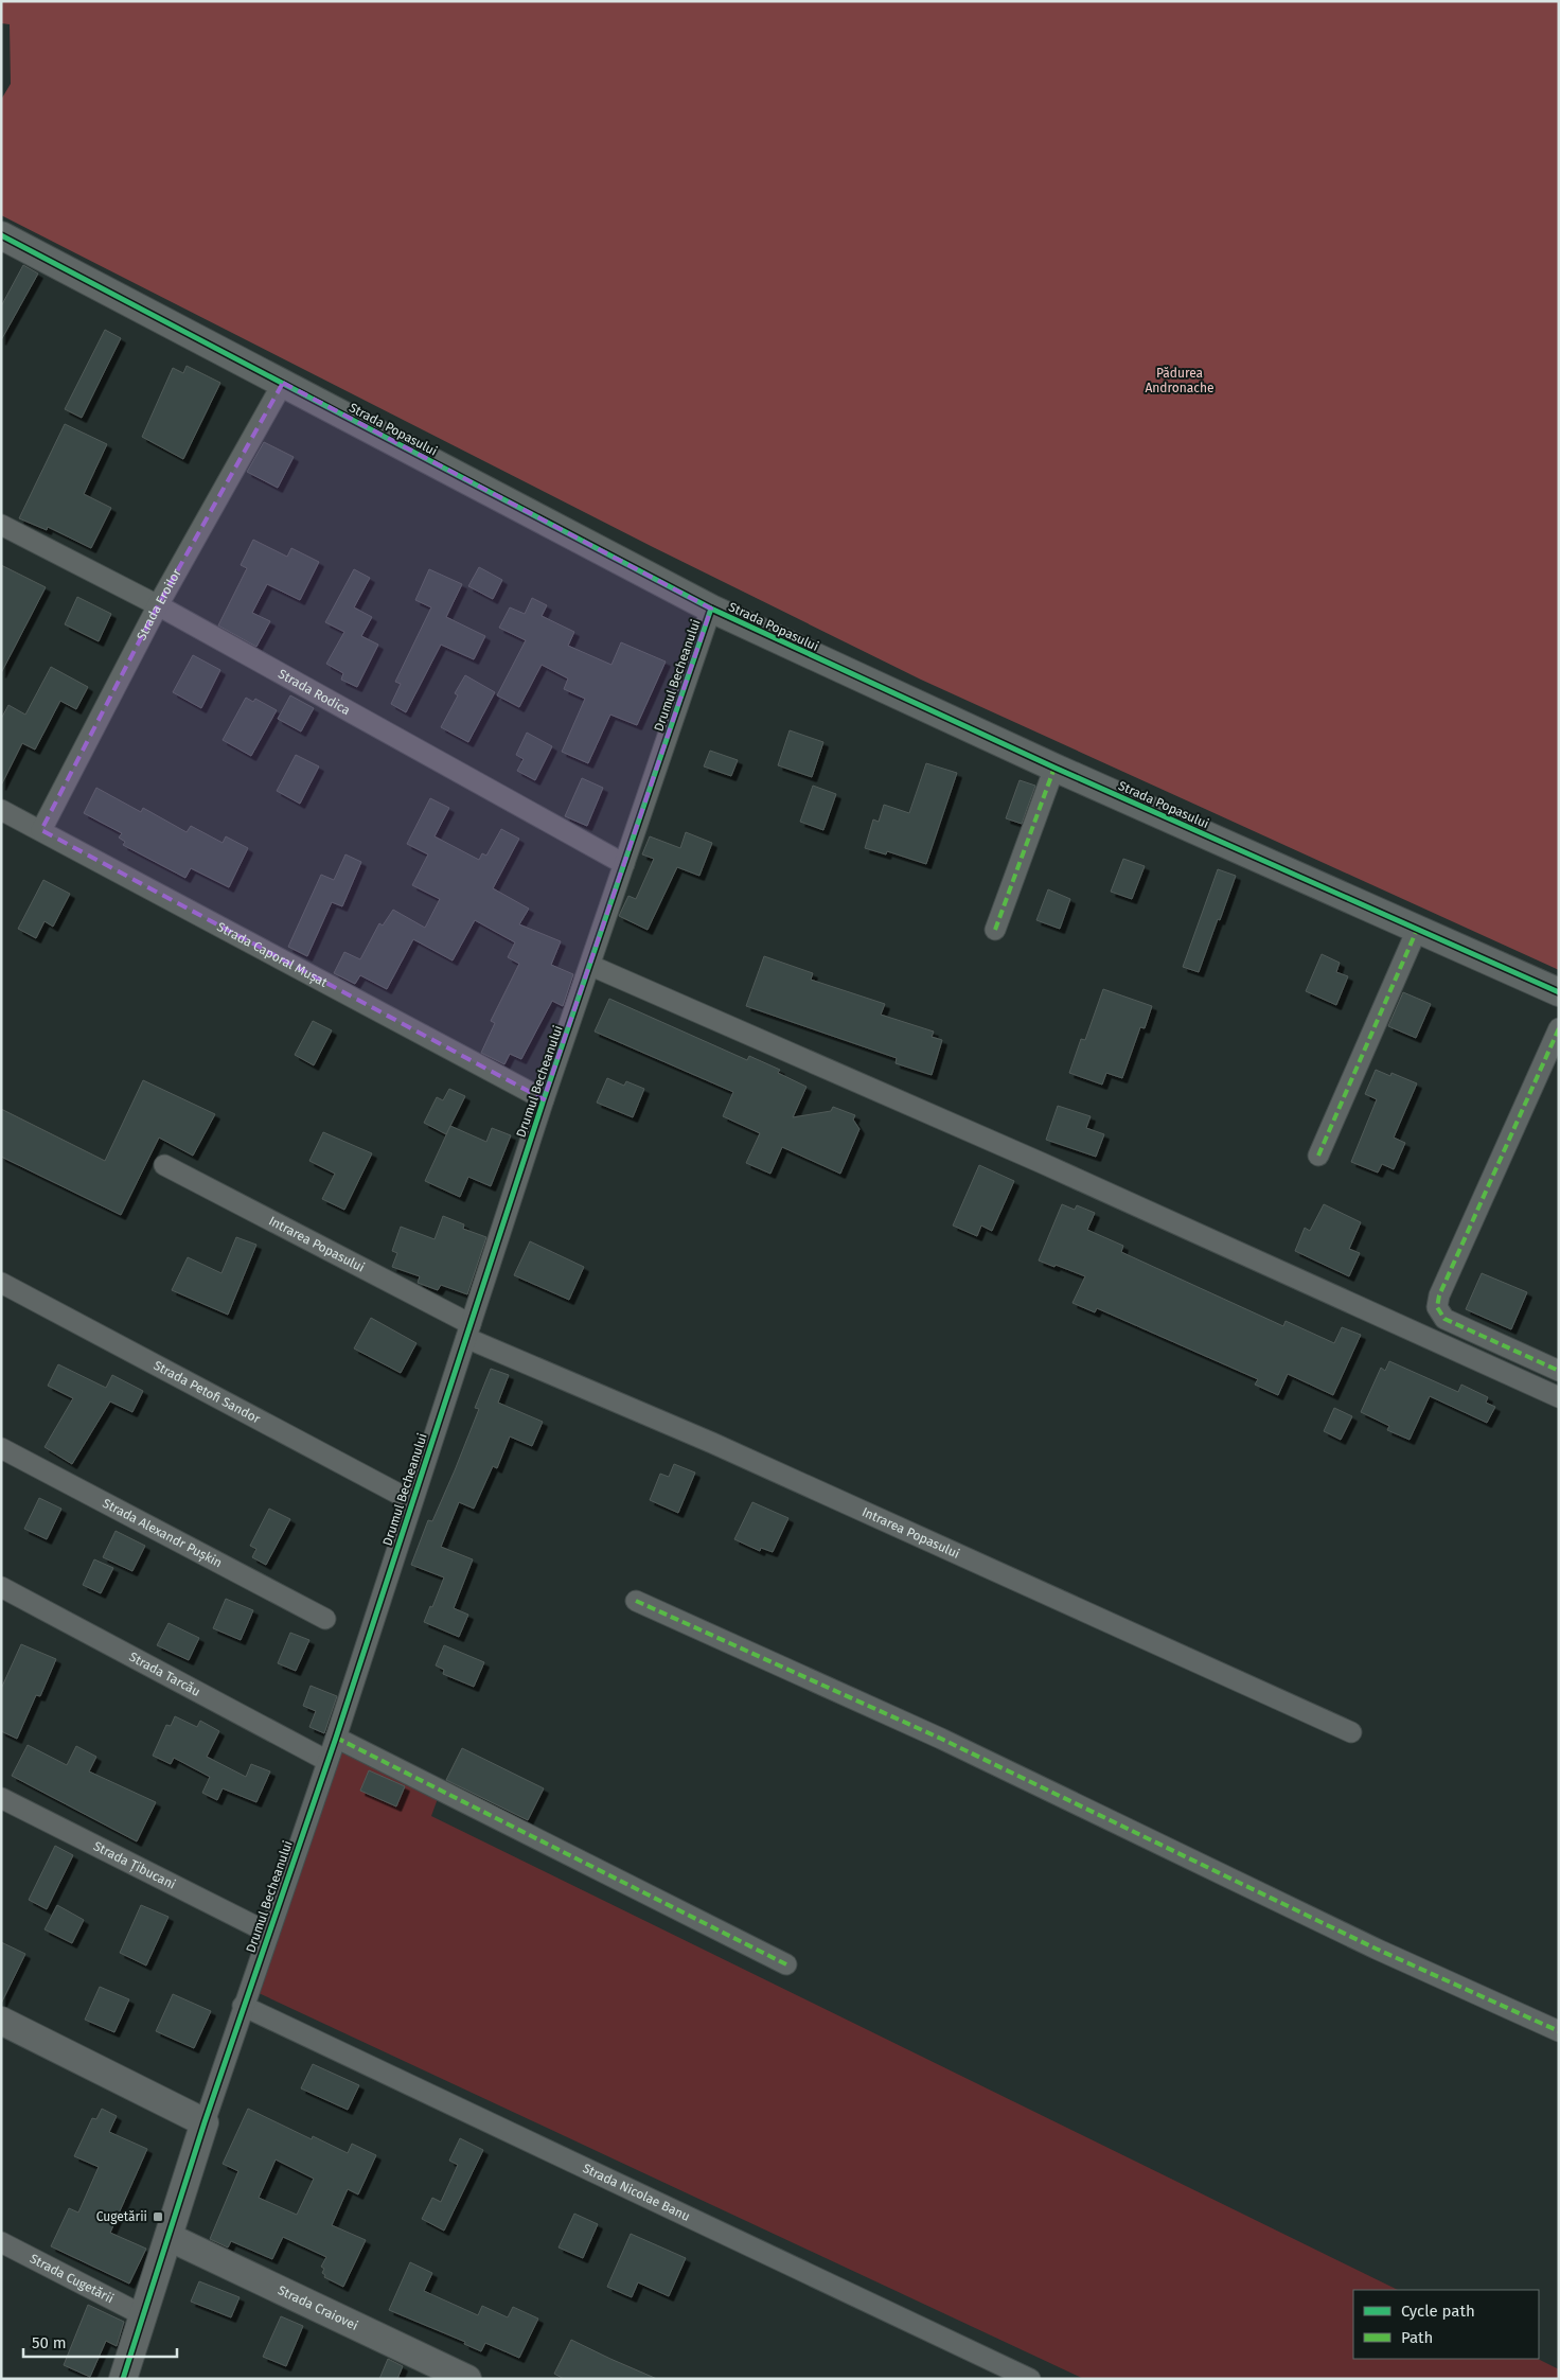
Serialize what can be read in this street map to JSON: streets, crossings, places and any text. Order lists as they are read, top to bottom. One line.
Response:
{"streets":{"street":["Strada Popasului","Strada Eroilor","Drumul Becheanului","Strada Rodica","Strada Caporal Mușat","Intrarea Popasului","Strada Petofi Sandor","Strada Alexandr Pușkin","Strada Tarcău","Strada Țibucani","Strada Nicolae Banu","Strada Cugetării","Strada Craiovei"]},"crossings":[["Strada Popasului","Strada Eroilor"],["Strada Popasului","Drumul Becheanului"],["Strada Eroilor","Strada Rodica"],["Strada Eroilor","Strada Caporal Mușat"],["Drumul Becheanului","Strada Rodica"],["Drumul Becheanului","Strada Caporal Mușat"],["Drumul Becheanului","Intrarea Popasului"],["Drumul Becheanului","Strada Petofi Sandor"],["Drumul Becheanului","Strada Tarcău"],["Drumul Becheanului","Strada Țibucani"],["Drumul Becheanului","Strada Nicolae Banu"],["Drumul Becheanului","Strada Cugetării"],["Drumul Becheanului","Strada Craiovei"]],"parks":["Pădurea Andronache"],"places":{"transit":["Cugetării"]},"legend":["Cycle path","Path"],"scale_bar":"50 m"}
